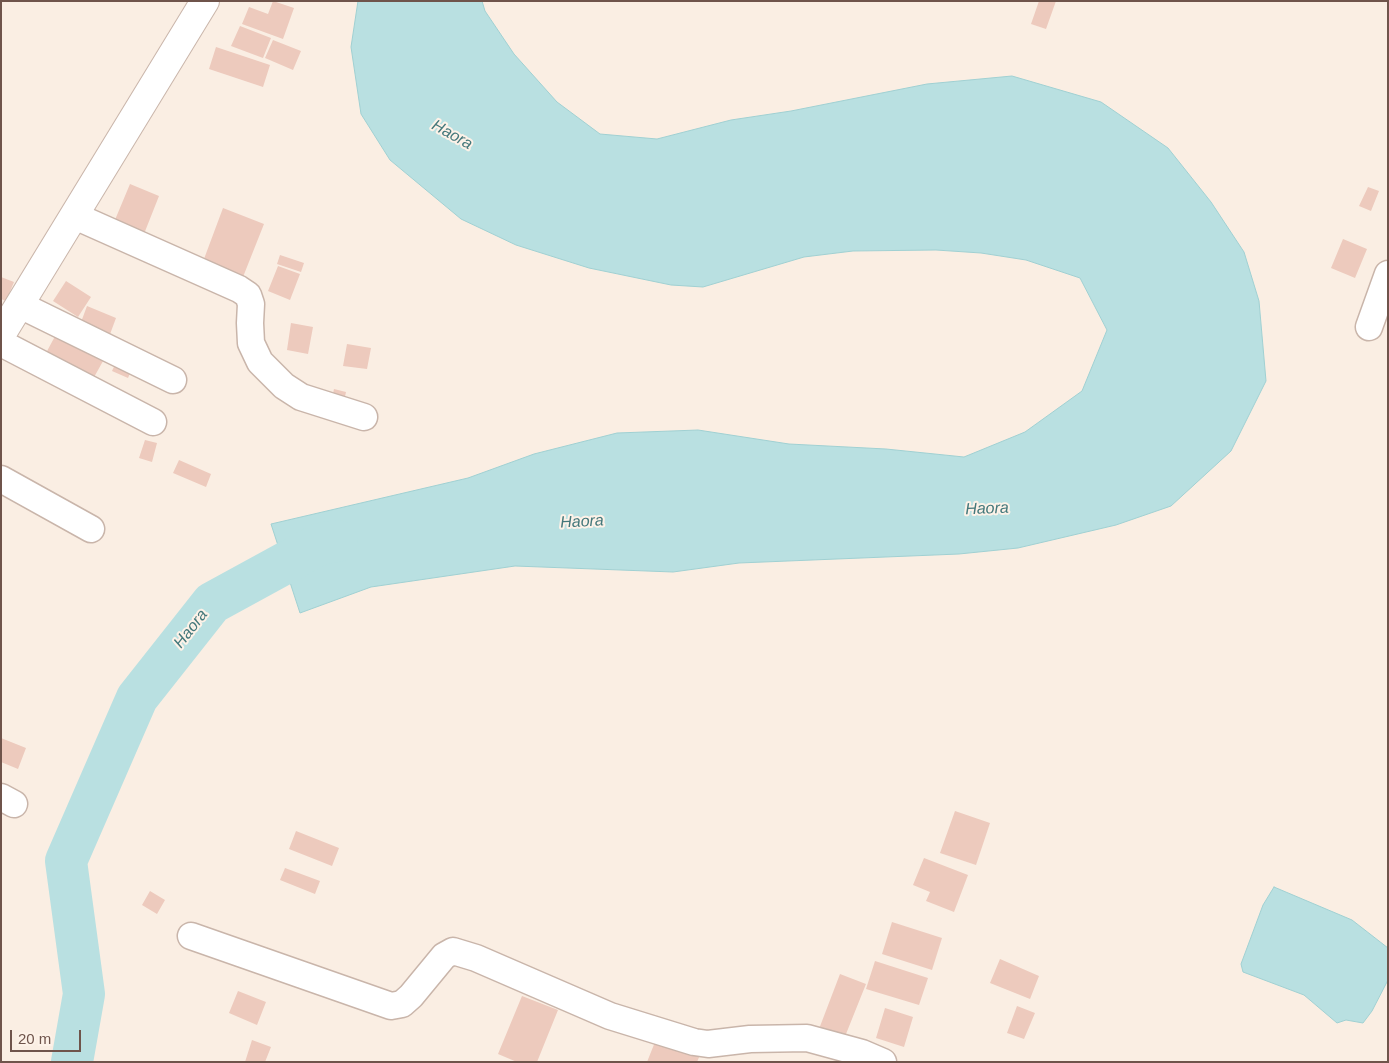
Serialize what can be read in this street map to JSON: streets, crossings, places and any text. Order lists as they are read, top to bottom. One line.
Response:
{"water":["Haora"],"scale_bar":"20 m"}
